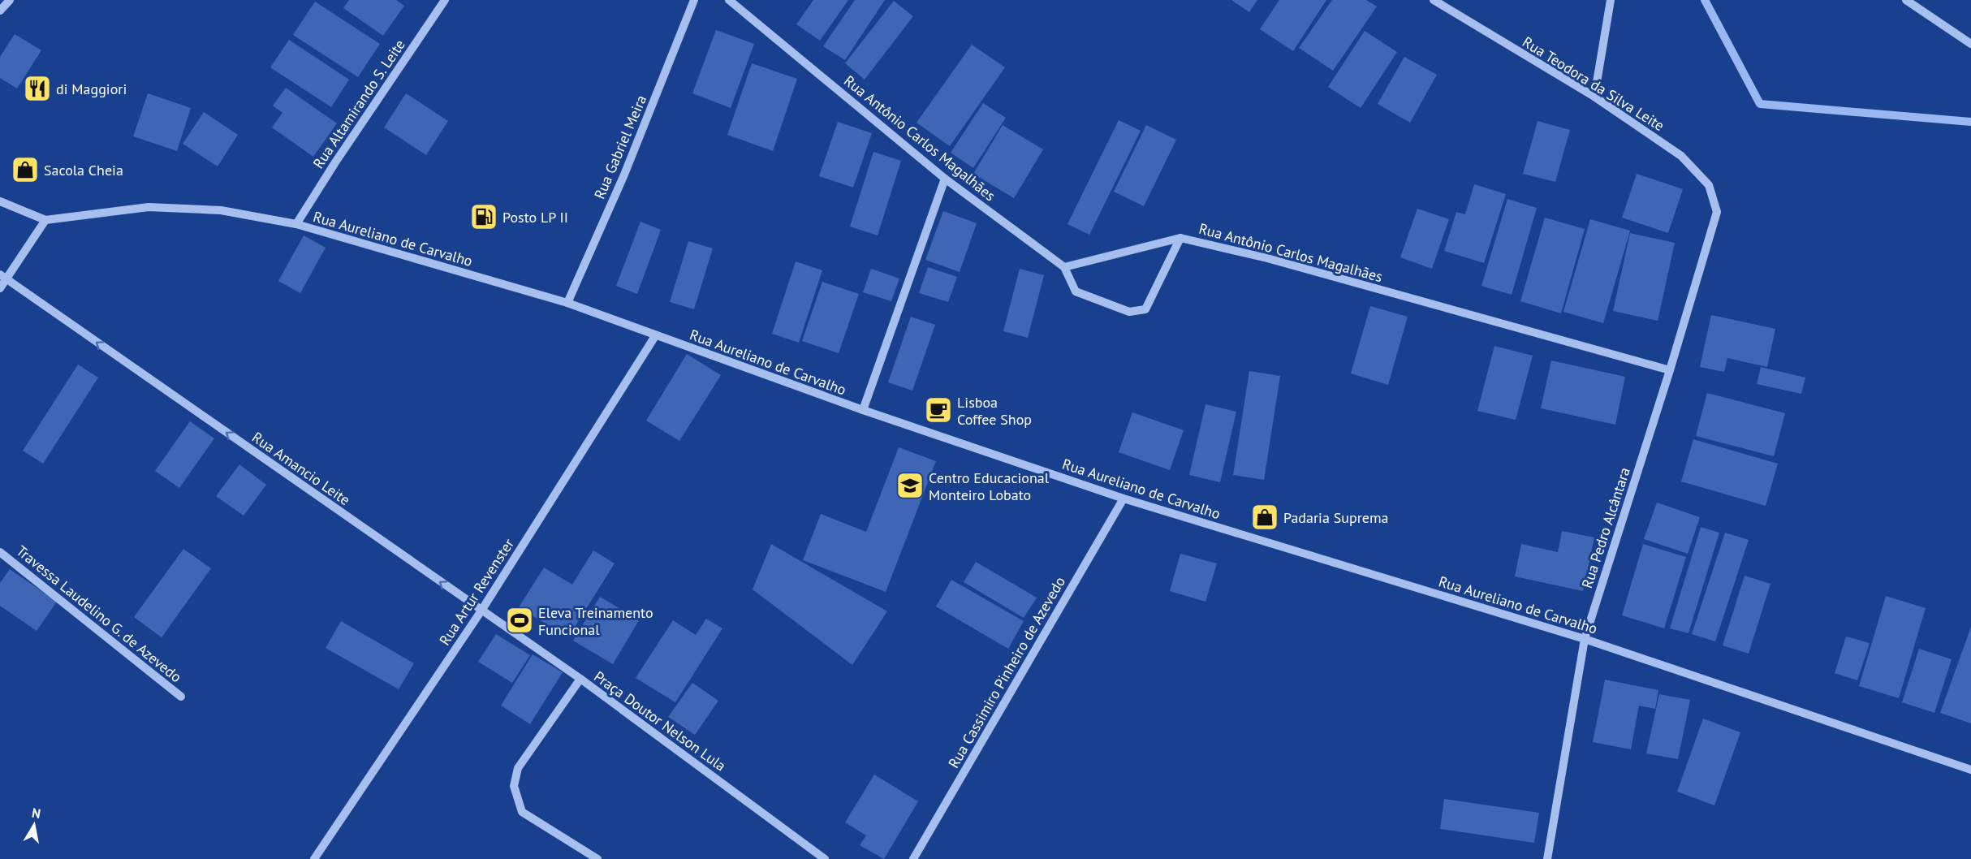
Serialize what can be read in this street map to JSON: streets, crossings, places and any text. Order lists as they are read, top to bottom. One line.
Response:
{"streets":{"street":["Rua Teodora da Silva Leite","Rua Altamirando S. Leite","Rua Antônio Carlos Magalhães","Rua Gabriel Meira","Rua Aureliano de Carvalho","Rua Amancio Leite","Rua Pedro Alcântara","Rua Artur Revenster","Travessa Laudelino G. de Azevedo","Rua Cassimiro Pinheiro de Azevedo","Praça Doutor Nelson Lula"]},"crossings":[["Rua Teodora da Silva Leite","Rua Pedro Alcântara"],["Rua Altamirando S. Leite","Rua Aureliano de Carvalho"],["Rua Antônio Carlos Magalhães","Rua Pedro Alcântara"],["Rua Gabriel Meira","Rua Aureliano de Carvalho"],["Rua Aureliano de Carvalho","Rua Pedro Alcântara"],["Rua Aureliano de Carvalho","Rua Artur Revenster"],["Rua Aureliano de Carvalho","Rua Cassimiro Pinheiro de Azevedo"],["Rua Amancio Leite","Rua Artur Revenster"],["Rua Amancio Leite","Praça Doutor Nelson Lula"]],"one_way":["Rua Amancio Leite"],"places":{"restaurant":["di Maggiori"],"shop":["Sacola Cheia","Padaria Suprema"],"fuel station":["Posto LP II"],"cafe":["Lisboa Coffee Shop"],"school or university":["Centro Educacional Monteiro Lobato"],"sports":["Eleva Treinamento Funcional"]},"north":"top"}
